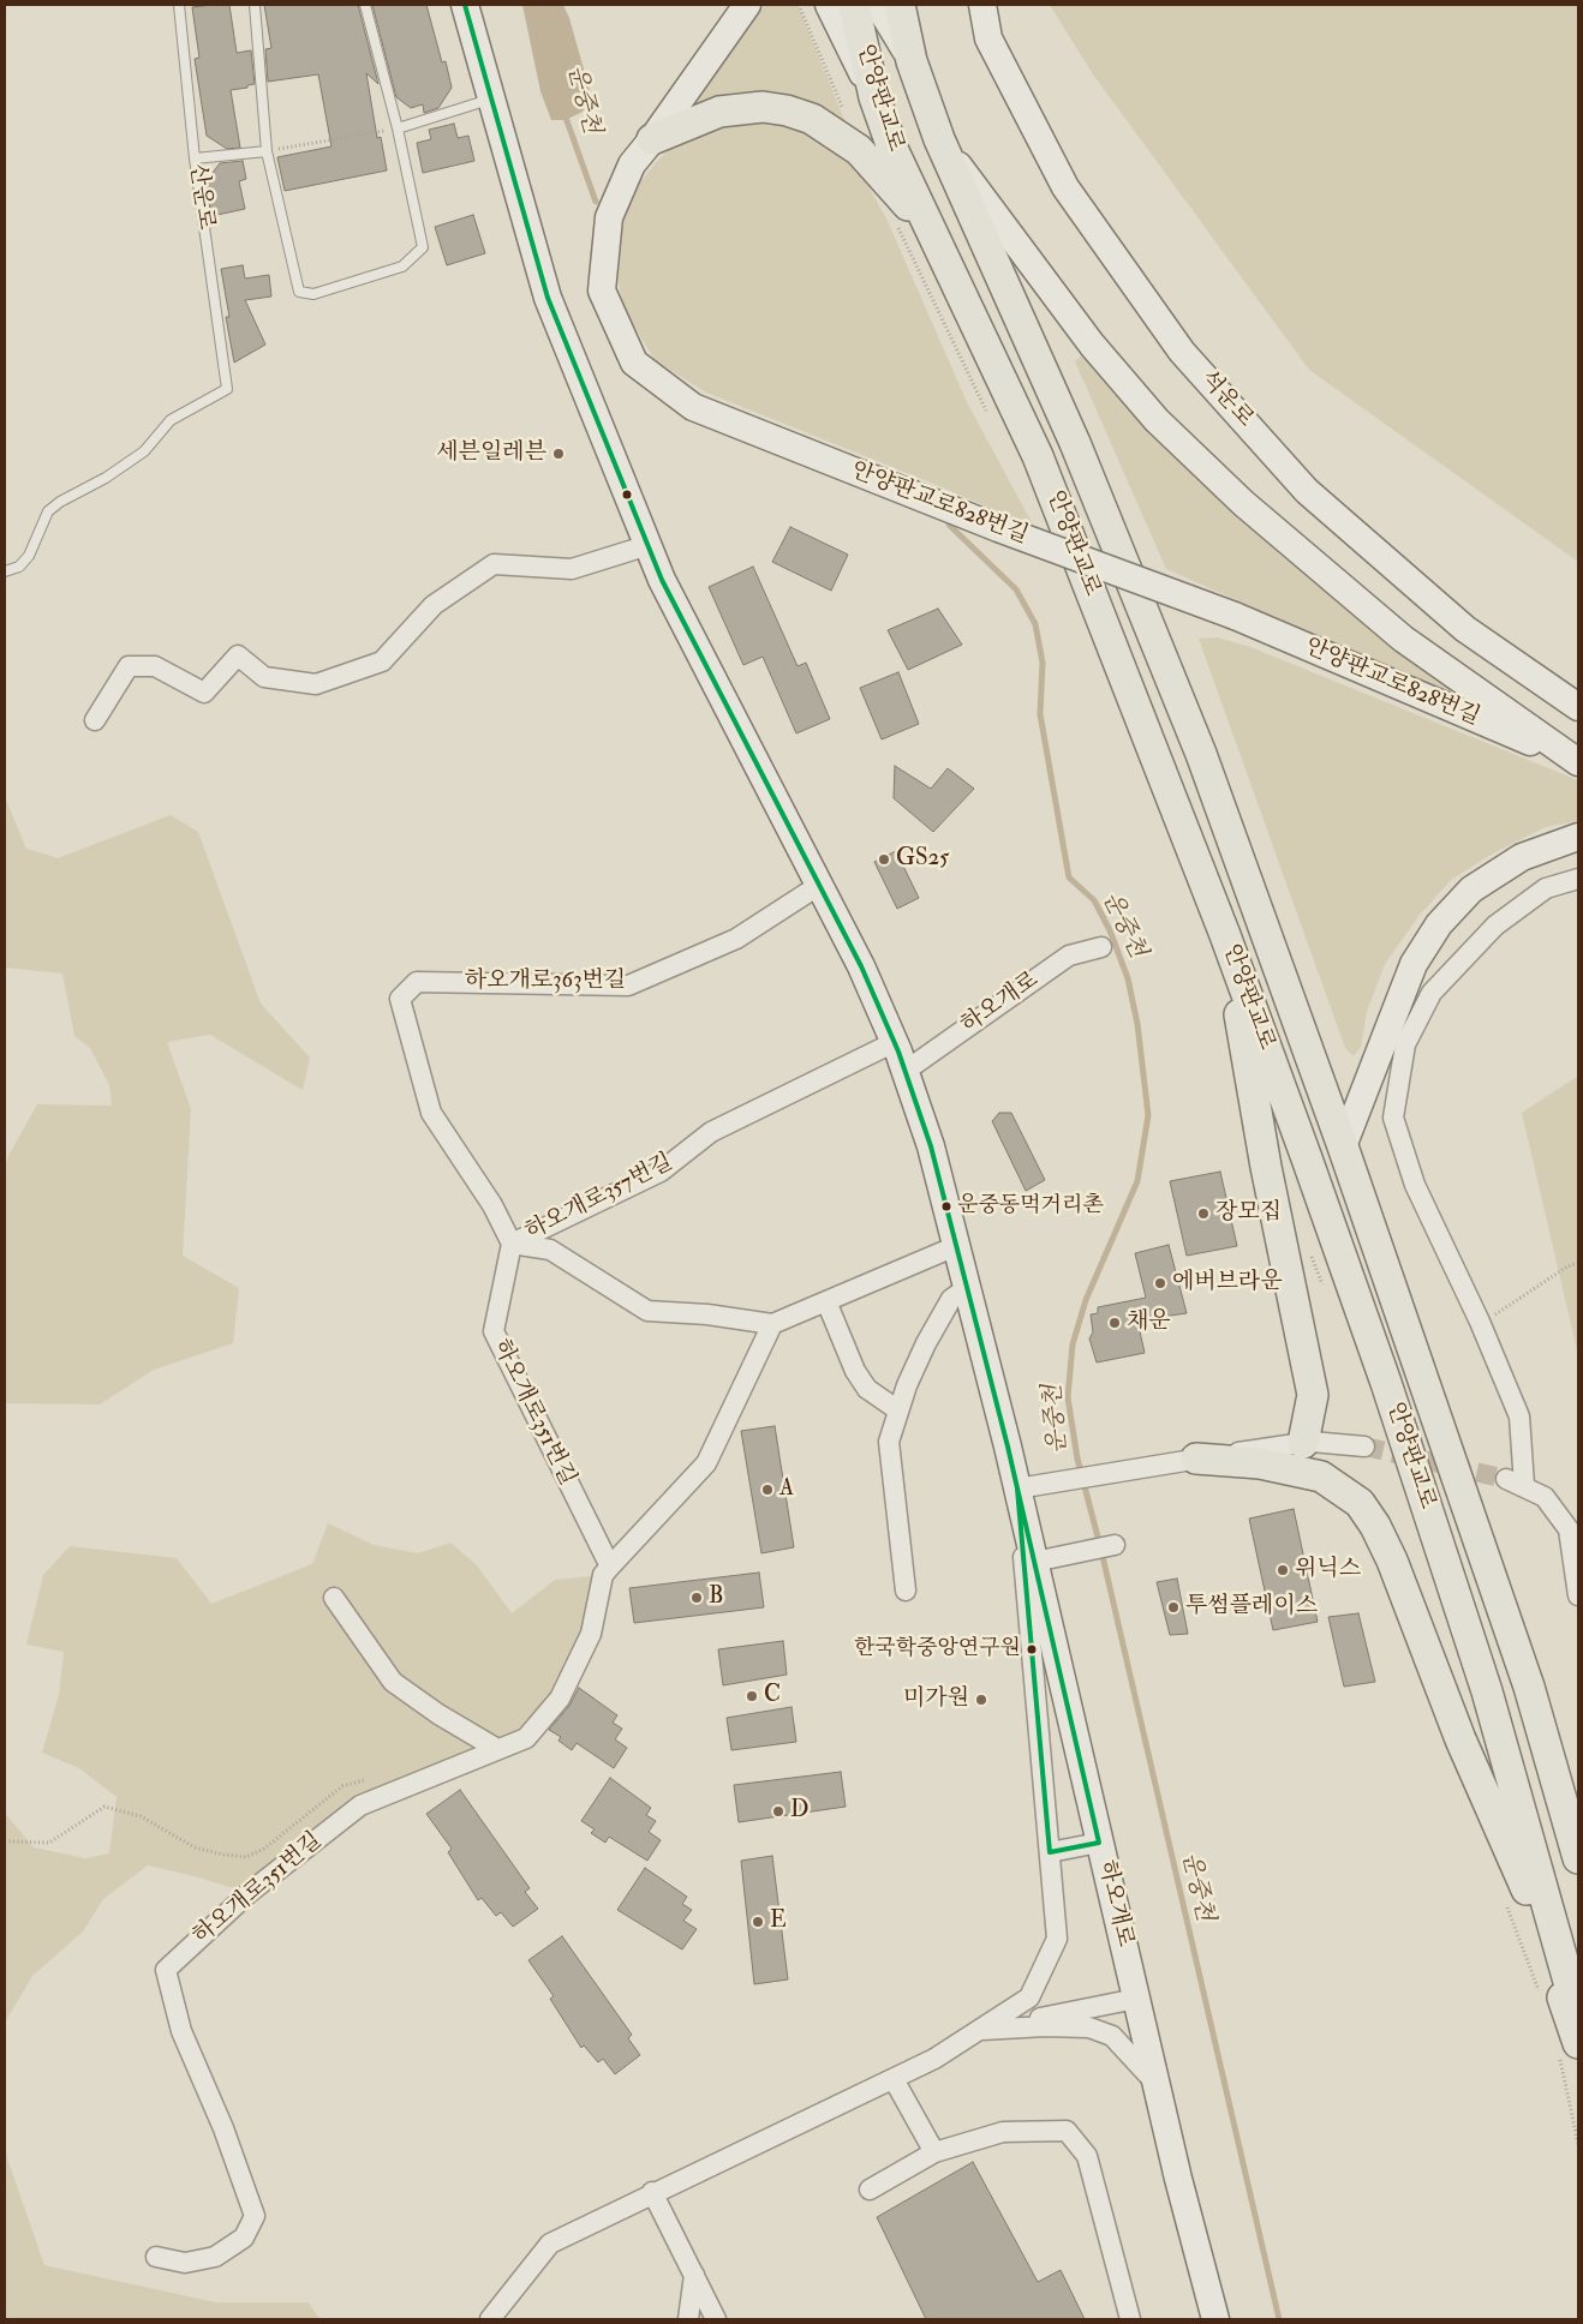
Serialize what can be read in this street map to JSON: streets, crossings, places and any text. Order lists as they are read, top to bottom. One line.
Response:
{"streets":{"main road":["안양판교로"],"street":["석운로","안양판교로828번길","하오개로363번길","하오개로","하오개로357번길","하오개로351번길"],"lane":["산운로"]},"crossings":[["하오개로363번길","하오개로"],["하오개로363번길","하오개로357번길"],["하오개로","하오개로357번길"],["하오개로357번길","하오개로351번길"]],"water":["운중천"],"places":["세븐일레븐","GS25","운중동먹거리촌","장모집","에버브라운","채운","A","위닉스","B","투썸플레이스","한국학중앙연구원","C","미가원","D","E"]}
